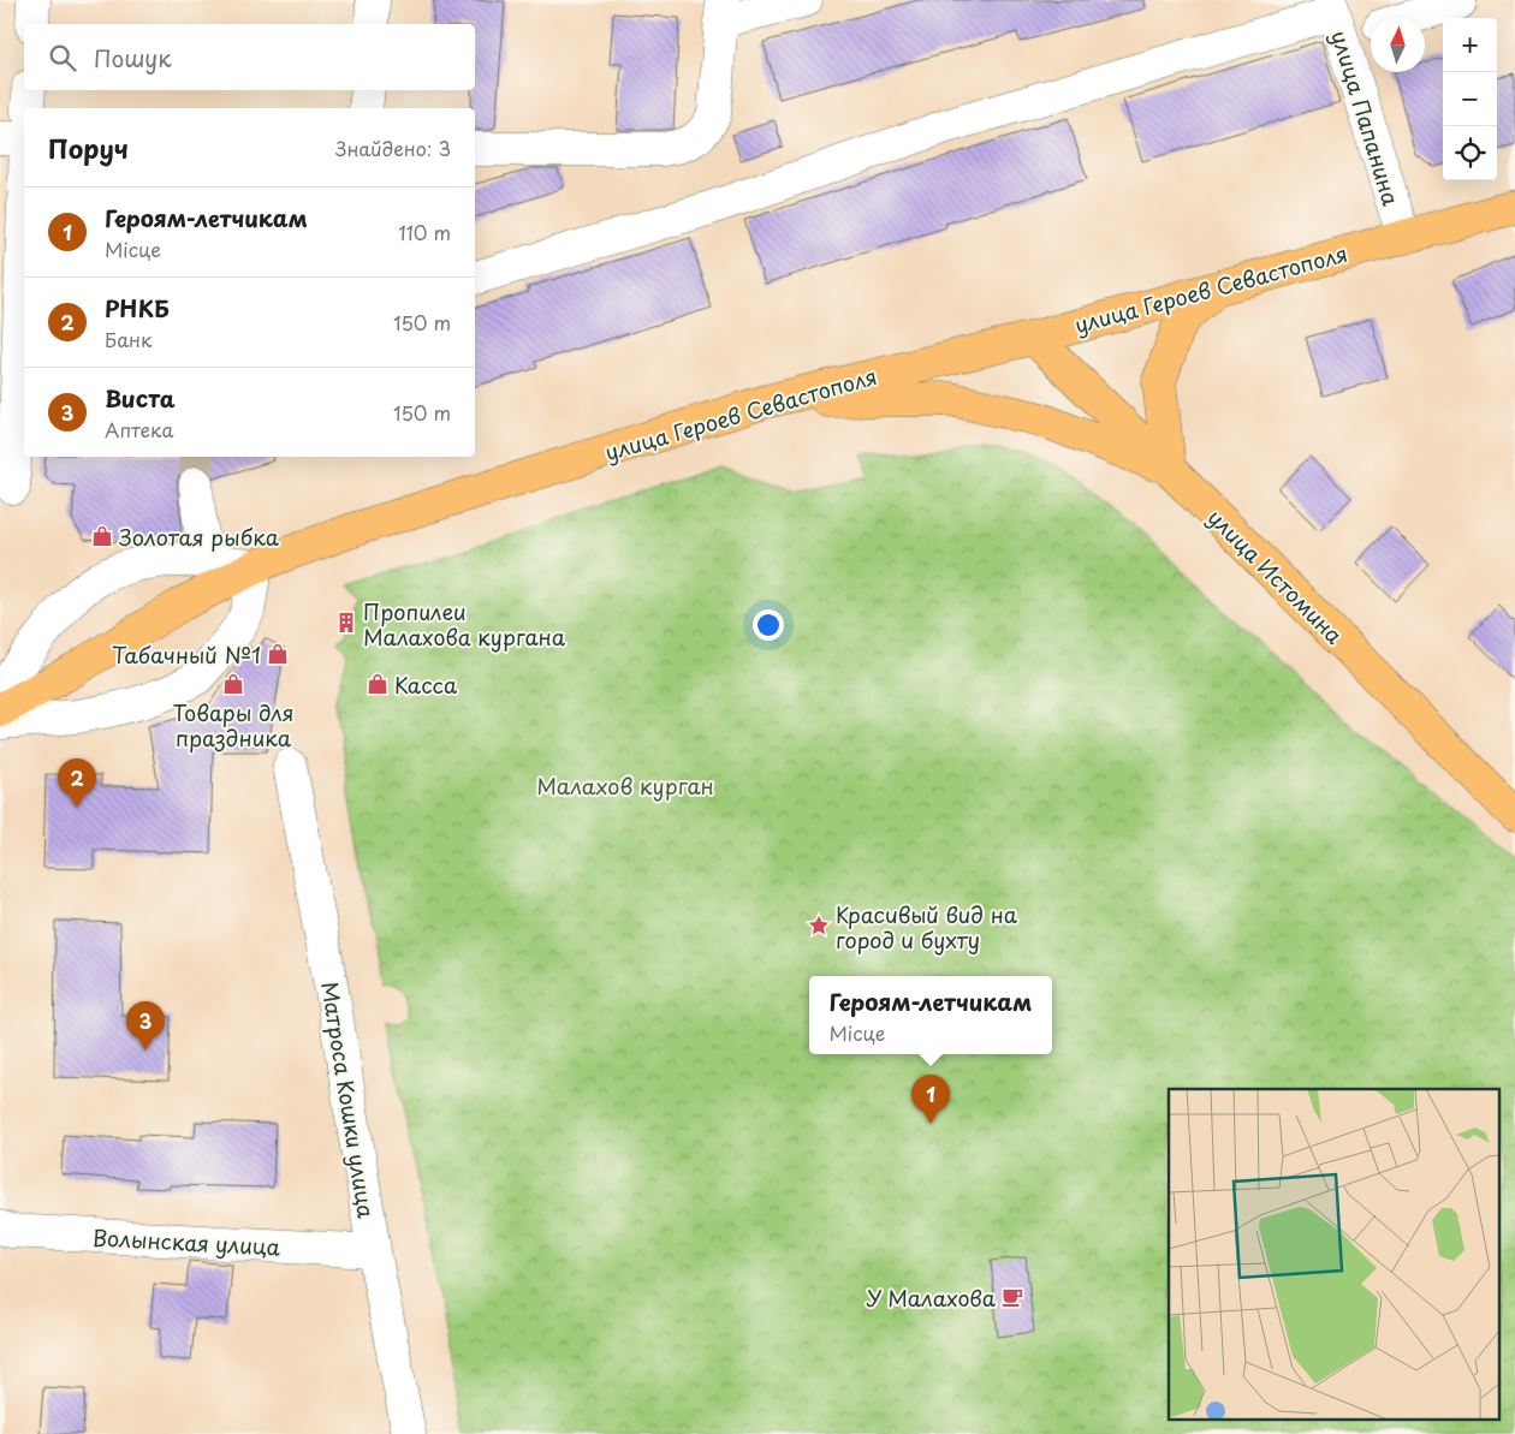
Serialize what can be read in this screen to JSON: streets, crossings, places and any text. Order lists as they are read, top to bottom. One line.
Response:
{"streets":{"main road":["улица Героев Севастополя","улица Истомина"],"street":["улица Папанина","Матроса Кошки улица","Волынская улица"]},"crossings":[["улица Папанина","улица Героев Севастополя"],["улица Героев Севастополя","улица Истомина"],["Матроса Кошки улица","Волынская улица"]],"parks":["Малахов курган"],"places":{"shop":["Золотая рыбка","Табачный №1","Товары для праздника","Касса"],"building":["Пропилеи Малахова кургана"],"place":["Красивый вид на город и бухту"],"cafe":["У Малахова"]},"north":"top","page":{"map_buttons":["+","−"],"search":"Пошук","heading":["Поруч","Знайдено: 3"],"list":[{"mark":"1","name":"Героям-летчикам","note":"Місце","value":"110 m"},{"mark":"2","name":"РНКБ","note":"Банк","value":"150 m"},{"mark":"3","name":"Виста","note":"Аптека","value":"150 m"}],"pins":["2","3","1"],"popup":["Героям-летчикам","Місце"]}}
